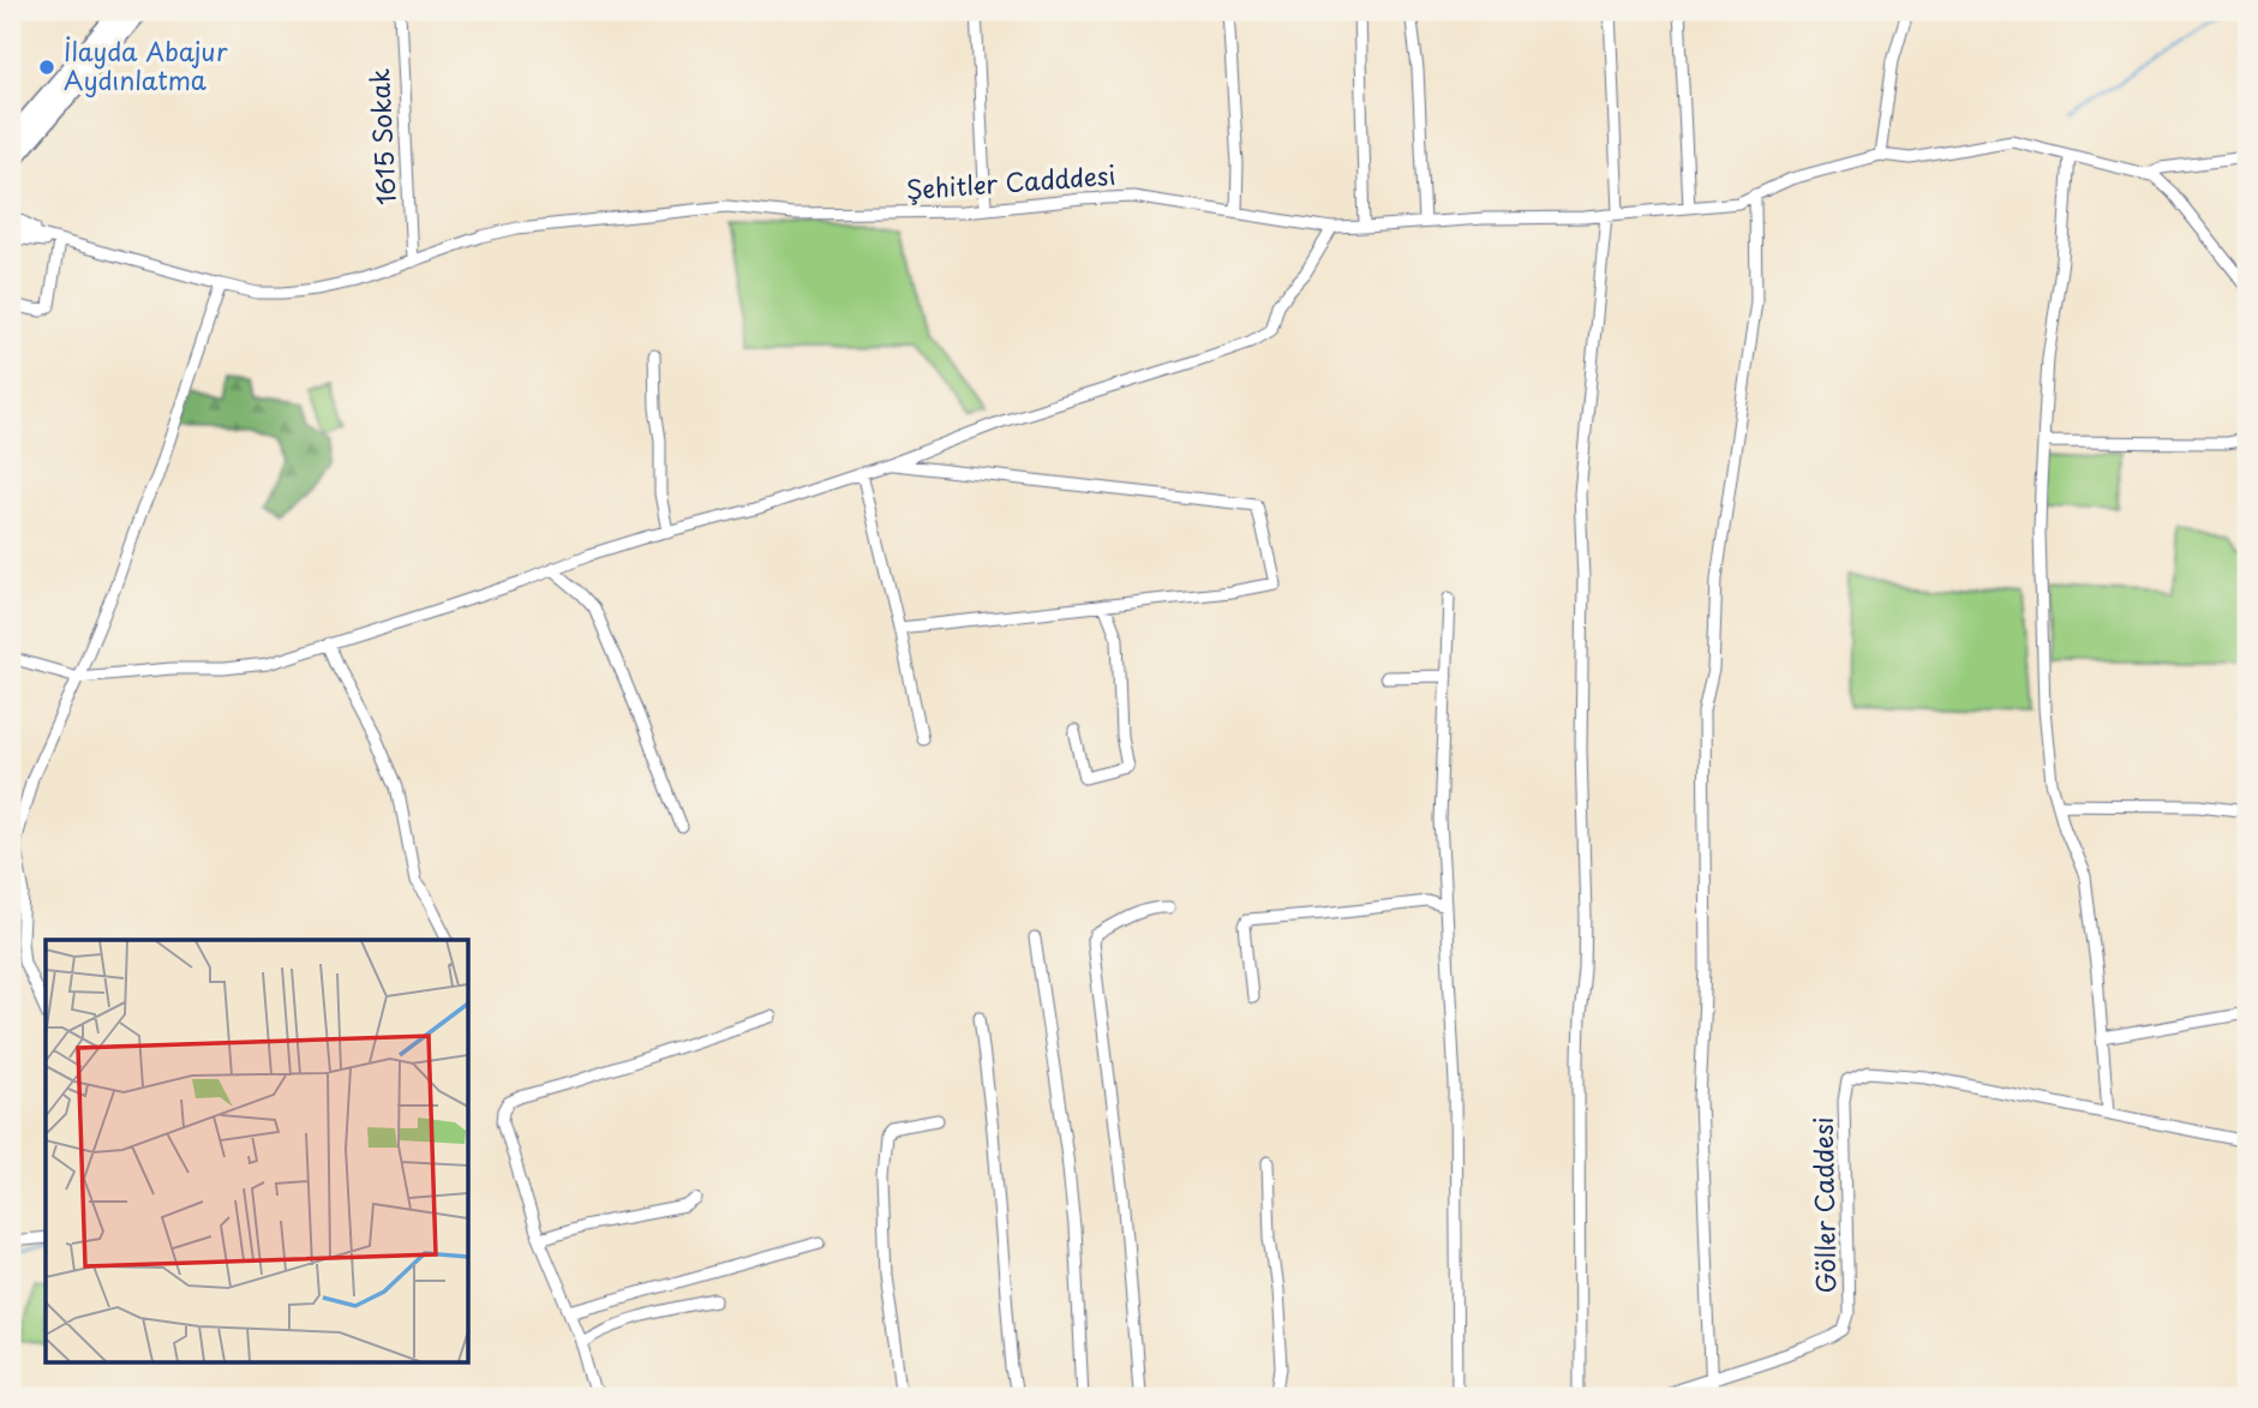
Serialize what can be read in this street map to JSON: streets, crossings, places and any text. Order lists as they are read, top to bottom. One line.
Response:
{"streets":{"street":["1615 Sokak","Şehitler Cadddesi","Göller Caddesi"]},"crossings":[["1615 Sokak","Şehitler Cadddesi"]],"places":["İlayda Abajur Aydınlatma"]}
